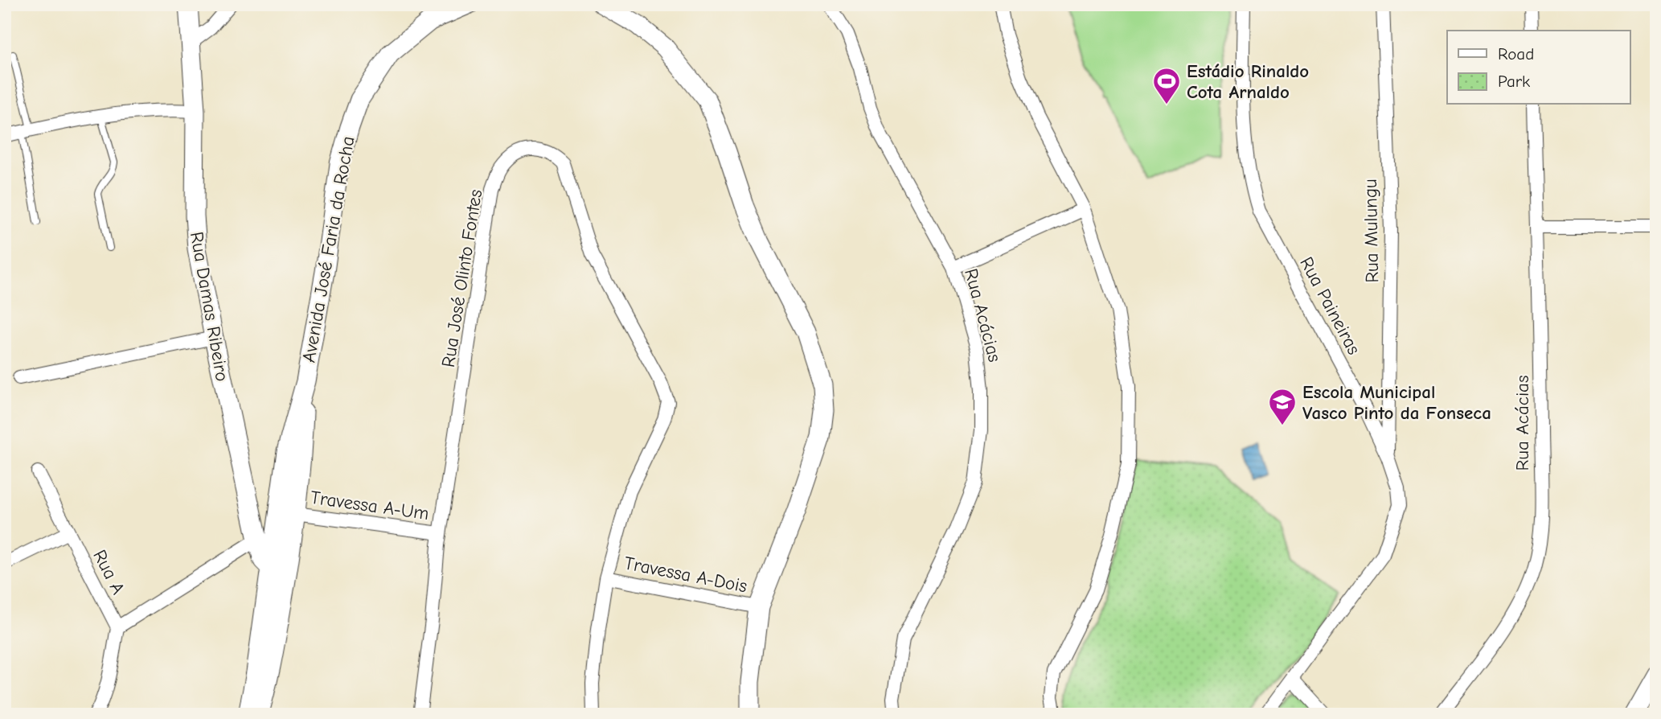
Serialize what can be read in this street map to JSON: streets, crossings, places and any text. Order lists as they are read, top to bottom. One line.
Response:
{"streets":{"street":["Rua Mulungu","Avenida José Faria da Rocha","Rua José Olinto Fontes","Rua Paineiras","Rua Damas Ribeiro","Rua Acácias","Travessa A-Um","Rua A","Travessa A-Dois"]},"crossings":[["Rua Mulungu","Rua Paineiras"],["Avenida José Faria da Rocha","Rua Damas Ribeiro"],["Avenida José Faria da Rocha","Travessa A-Um"],["Rua José Olinto Fontes","Travessa A-Um"],["Rua José Olinto Fontes","Travessa A-Dois"]],"places":{"sports":["Estádio Rinaldo Cota Arnaldo"],"school or university":["Escola Municipal Vasco Pinto da Fonseca"]},"legend":["Road","Park"]}
